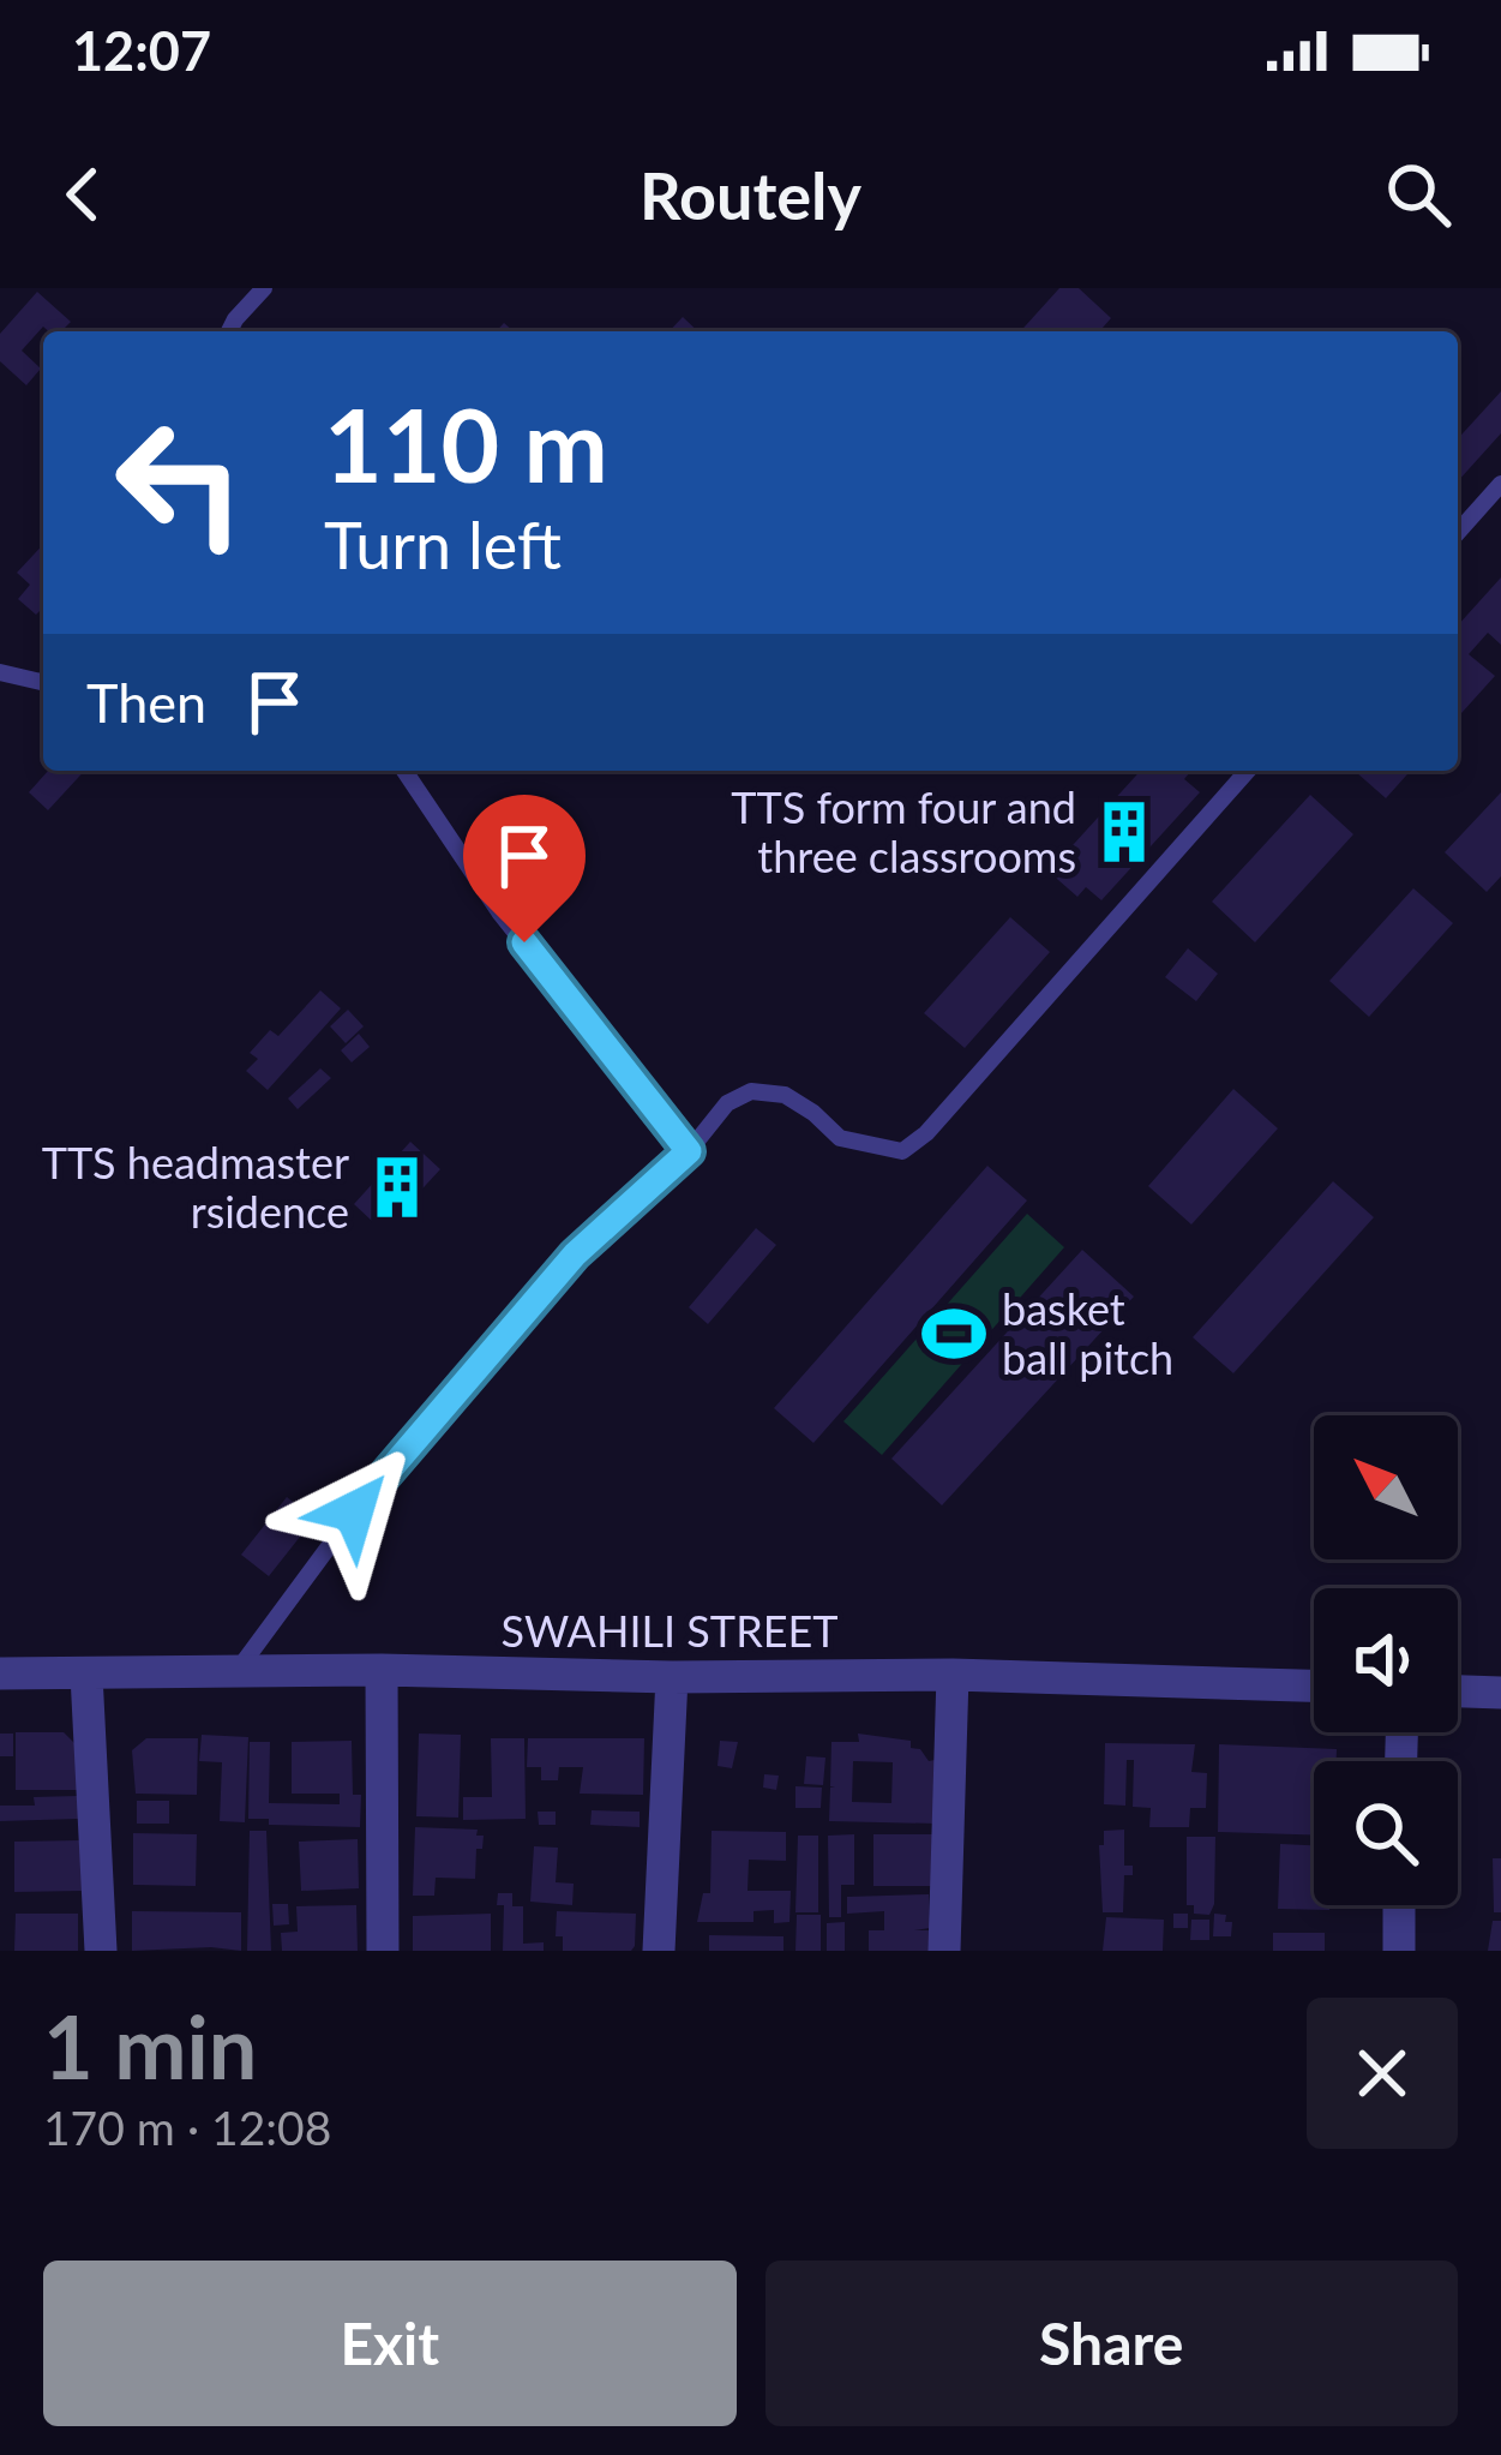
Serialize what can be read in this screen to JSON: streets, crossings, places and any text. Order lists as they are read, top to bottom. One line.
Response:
{"streets":{"street":["SWAHILI STREET"]},"places":{"building":["TTS form four and three classrooms","TTS headmaster rsidence"],"sports":["basket ball pitch"]},"north":"top left","page":{"status":"12:07","header":"Routely","turn":["110 m","Turn left"],"then":"Then","heading":["1 min","170 m · 12:08"],"buttons":["Exit","Share"]}}
